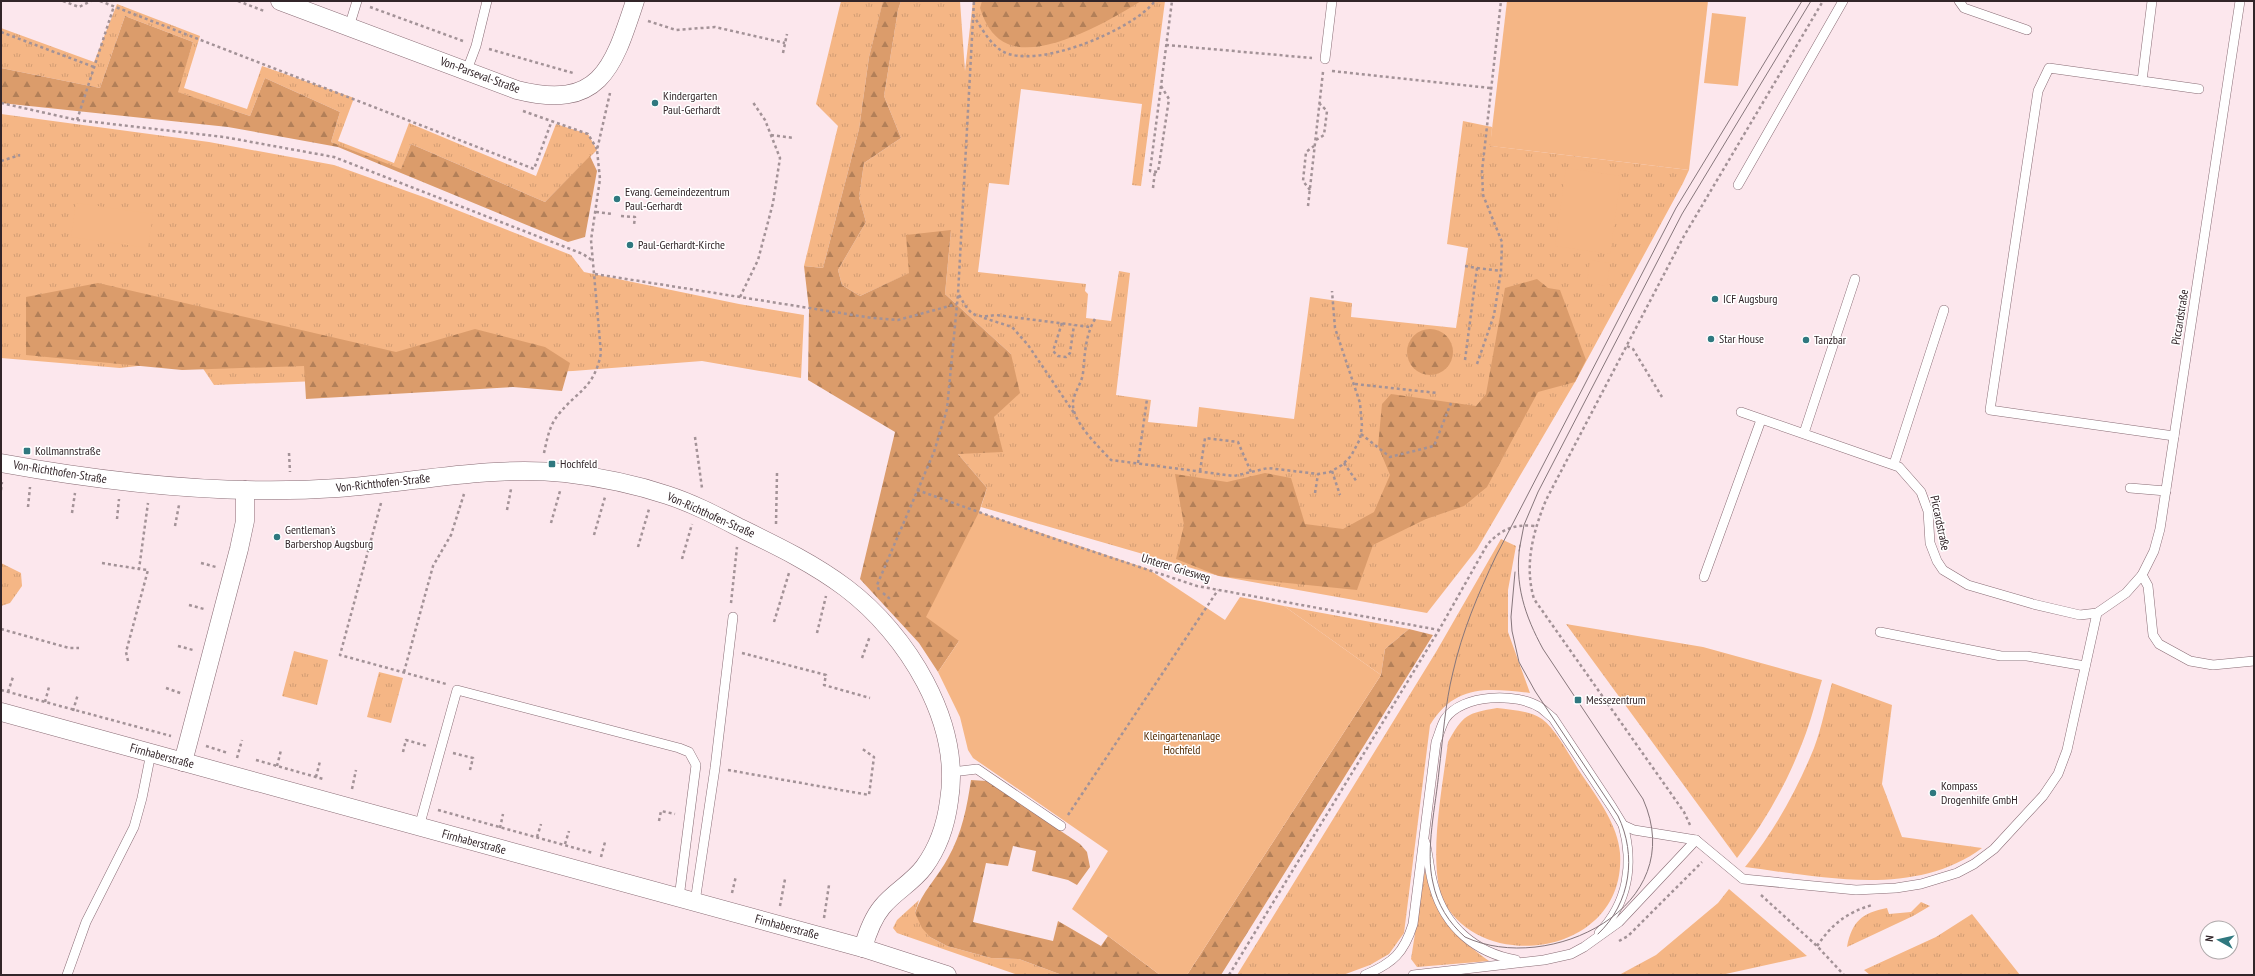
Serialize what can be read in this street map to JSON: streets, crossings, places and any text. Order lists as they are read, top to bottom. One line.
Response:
{"streets":{"street":["Von-Parseval-Straße","Von-Richthofen-Straße","Firnhaberstraße"],"lane":["Piccardstraße"],"path":["Unterer Griesweg"]},"crossings":[["Von-Richthofen-Straße","Firnhaberstraße"]],"parks":["Kleingartenanlage Hochfeld"],"places":{"other":["Kindergarten Paul-Gerhardt","Evang. Gemeindezentrum Paul-Gerhardt","Paul-Gerhardt-Kirche","ICF Augsburg","Star House","Tanzbar","Gentleman's Barbershop Augsburg","Kompass Drogenhilfe GmbH"],"transit":["Kollmannstraße","Hochfeld","Messezentrum"]},"north":"left"}
